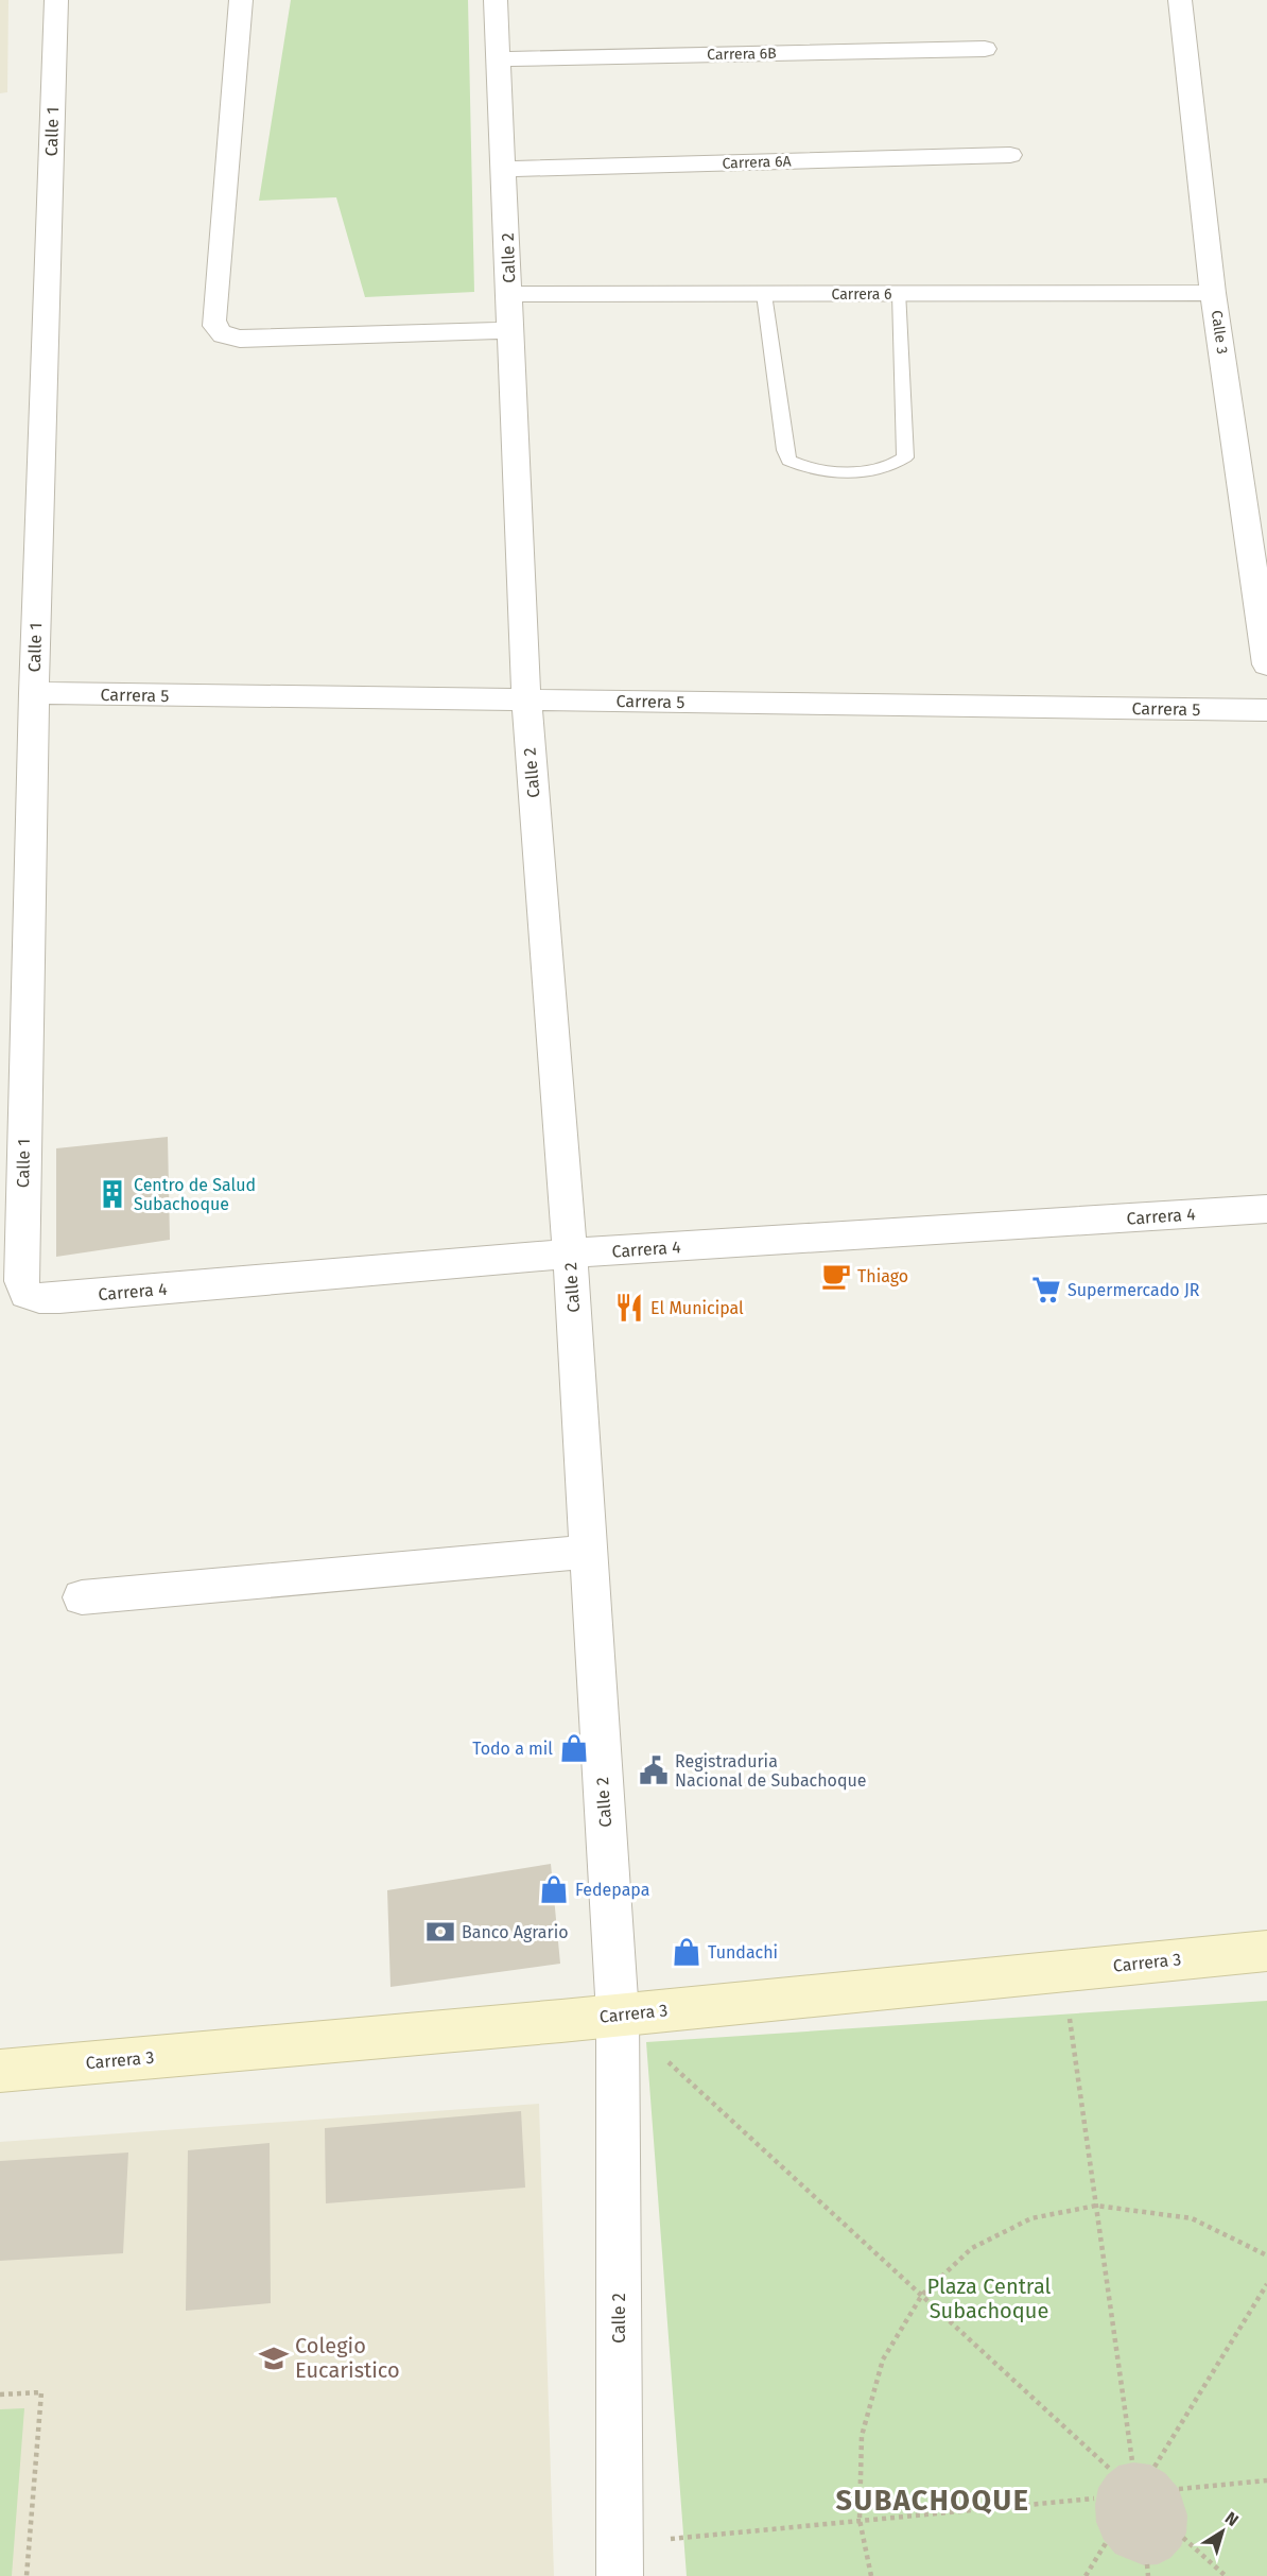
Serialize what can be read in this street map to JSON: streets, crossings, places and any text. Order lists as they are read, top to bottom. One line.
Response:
{"streets":{"street":["Carrera 6B","Calle 1","Carrera 6A","Calle 2","Carrera 6","Calle 3","Carrera 5","Carrera 4","Carrera 3"]},"crossings":[["Carrera 6B","Calle 2"],["Calle 1","Carrera 5"],["Calle 1","Carrera 4"],["Carrera 6A","Calle 2"],["Calle 2","Carrera 6"],["Calle 2","Carrera 5"],["Calle 2","Carrera 4"],["Calle 2","Carrera 3"],["Carrera 6","Calle 3"]],"districts":["SUBACHOQUE"],"parks":["Plaza Central Subachoque"],"places":{"building":["Centro de Salud Subachoque"],"cafe":["Thiago"],"supermarket":["Supermercado JR"],"restaurant":["El Municipal"],"shop":["Todo a mil","Fedepapa","Tundachi"],"public building":["Registraduria Nacional de Subachoque"],"bank":["Banco Agrario"],"school or university":["Colegio Eucaristico"]},"north":"top right"}
